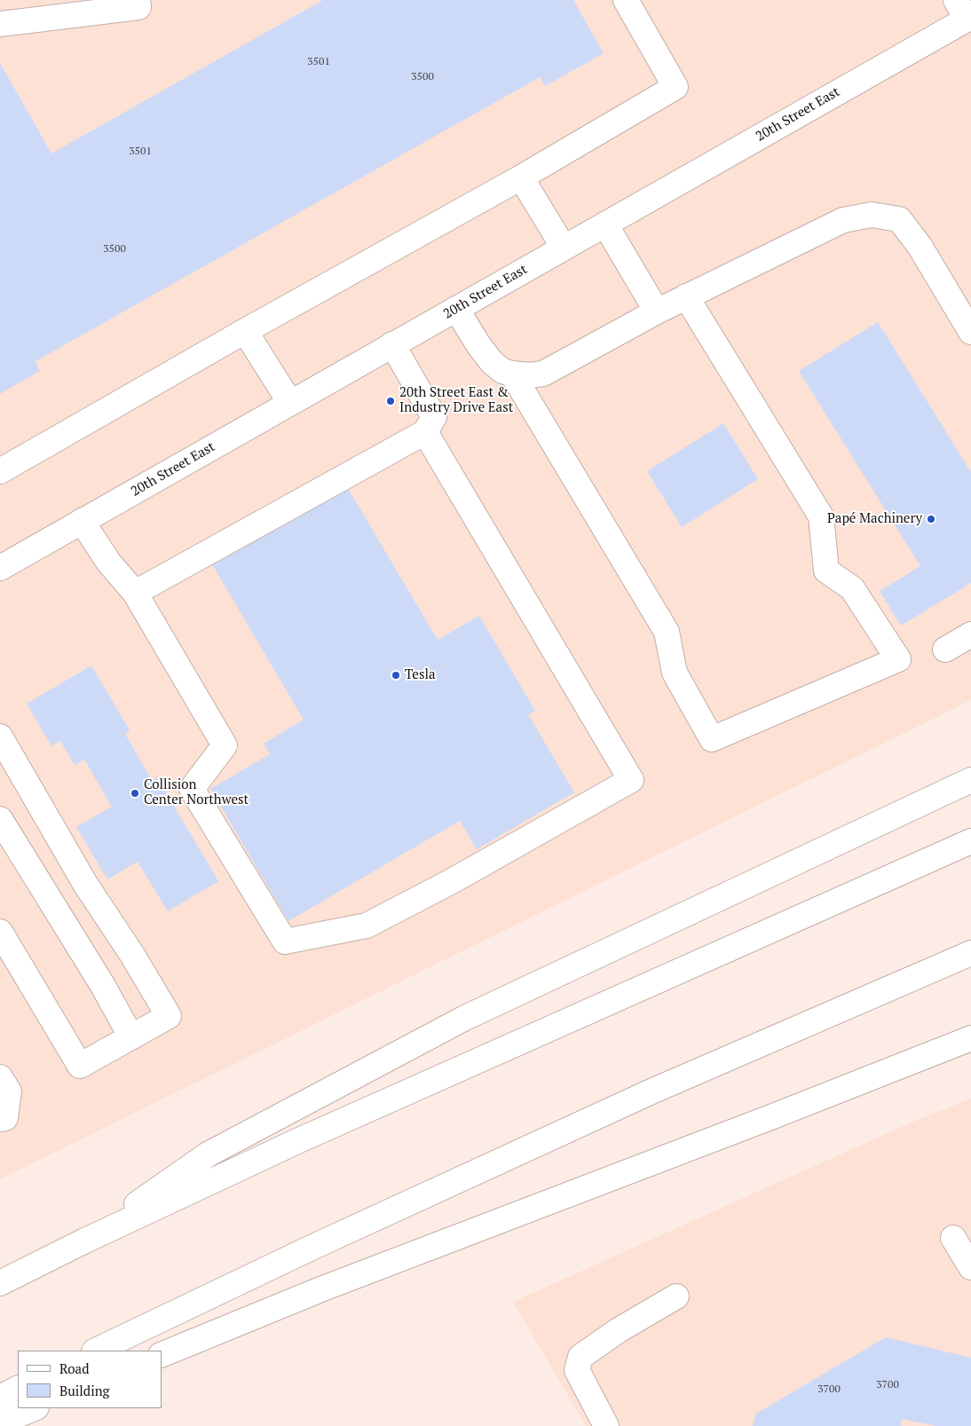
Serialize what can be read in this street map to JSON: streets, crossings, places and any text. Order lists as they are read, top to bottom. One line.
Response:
{"streets":{"main road":["20th Street East"]},"places":["20th Street East & Industry Drive East","Papé Machinery","Tesla","Collision Center Northwest"],"house_numbers":["3501","3500","3501","3500","3700","3700"],"legend":["Road","Building"]}
